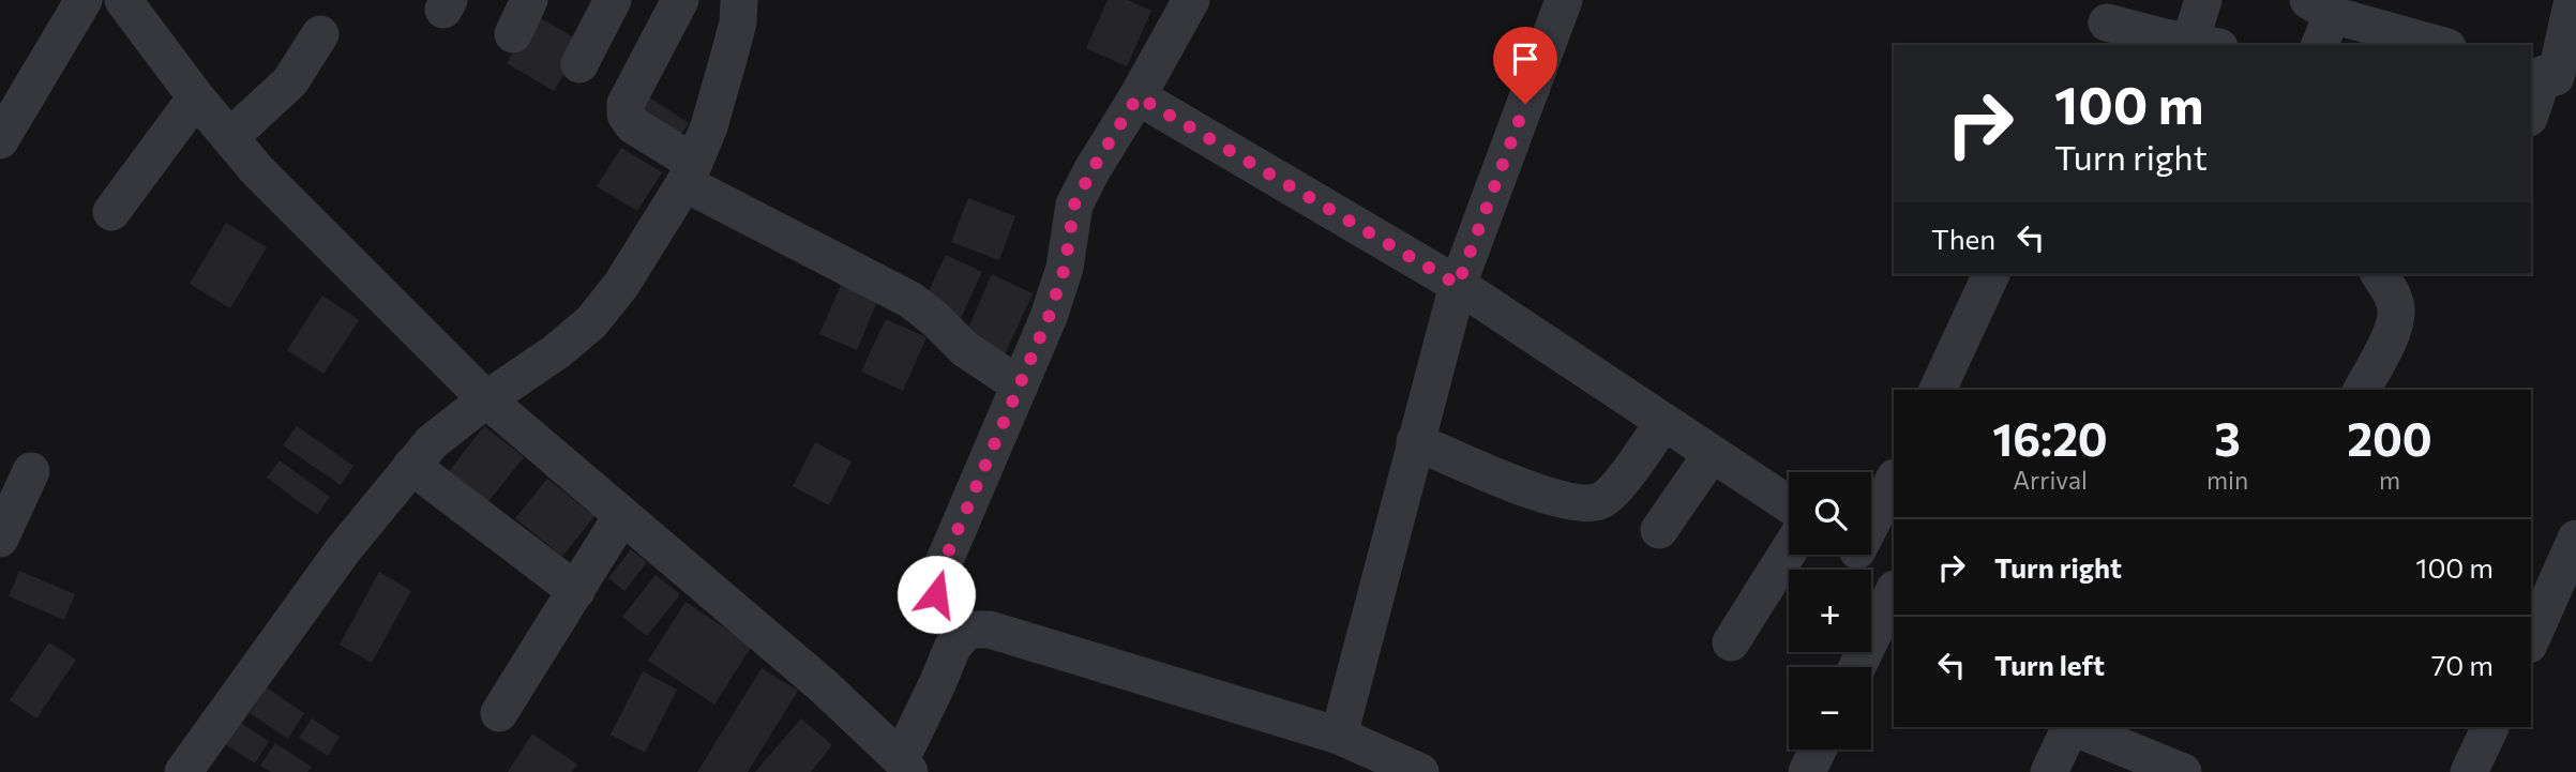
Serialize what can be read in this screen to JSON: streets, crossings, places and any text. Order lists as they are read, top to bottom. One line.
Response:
{"page":{"turn":["100 m","Turn right"],"then":"Then","eta":["16:20","Arrival","3","min","200","m"],"map_buttons":["+","−"],"list":[{"name":"Turn right","value":"100 m"},{"name":"Turn left","value":"70 m"}]}}
